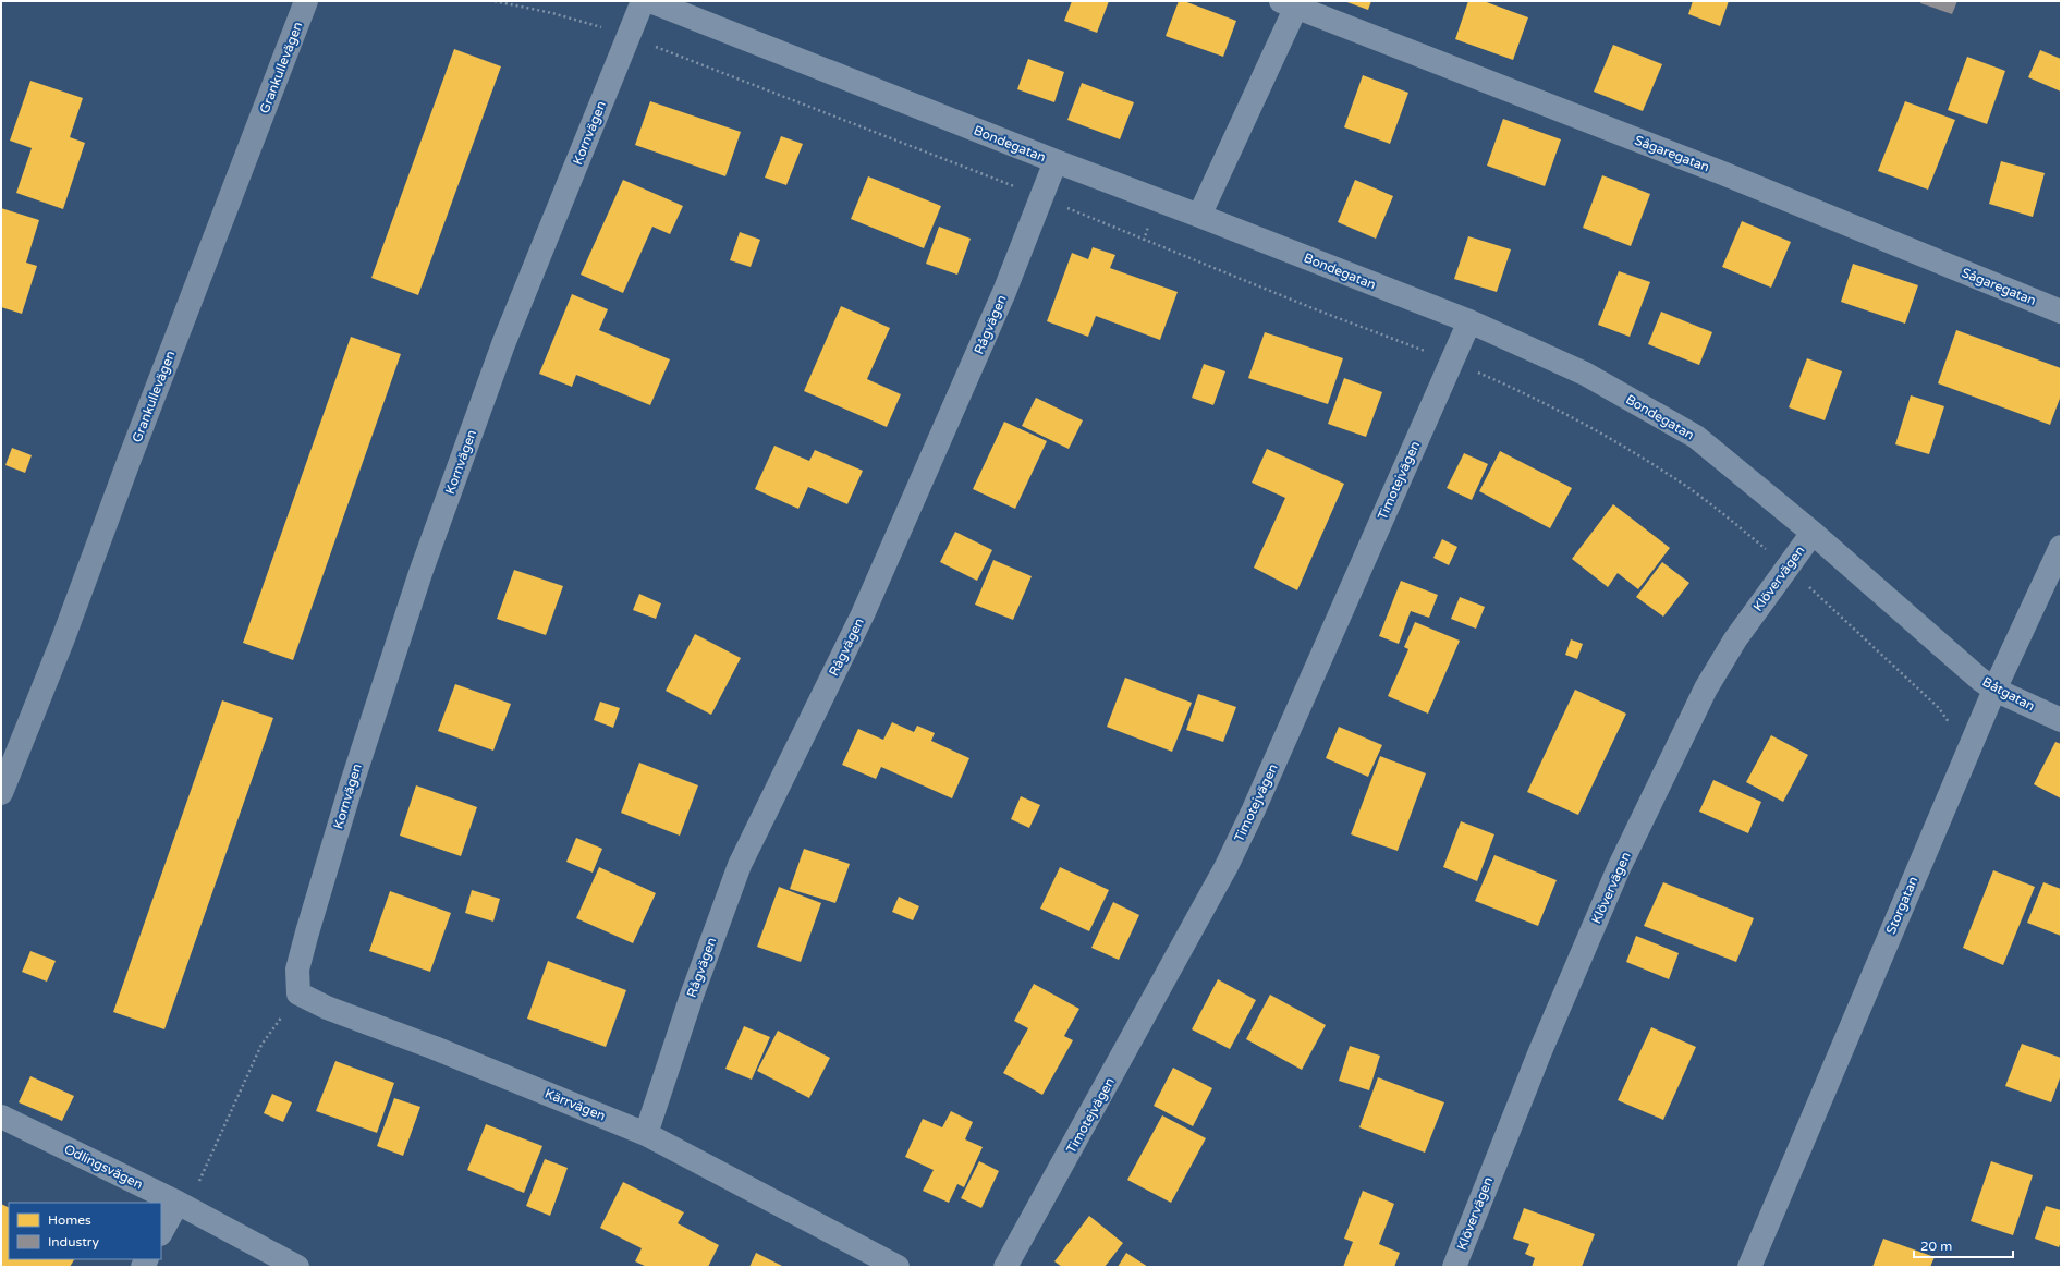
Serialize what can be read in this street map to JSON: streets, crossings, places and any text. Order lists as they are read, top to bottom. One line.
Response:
{"streets":{"street":["Grankullevägen","Kornvägen","Bondegatan","Sågaregatan","Rågvägen","Timotejvägen","Klövervägen","Båtgatan","Storgatan","Kärrvägen","Odlingsvägen"]},"crossings":[["Kornvägen","Kärrvägen"],["Bondegatan","Rågvägen"],["Bondegatan","Timotejvägen"],["Bondegatan","Klövervägen"],["Bondegatan","Båtgatan"],["Rågvägen","Kärrvägen"],["Båtgatan","Storgatan"]],"legend":["Homes","Industry"],"scale_bar":"20 m"}
